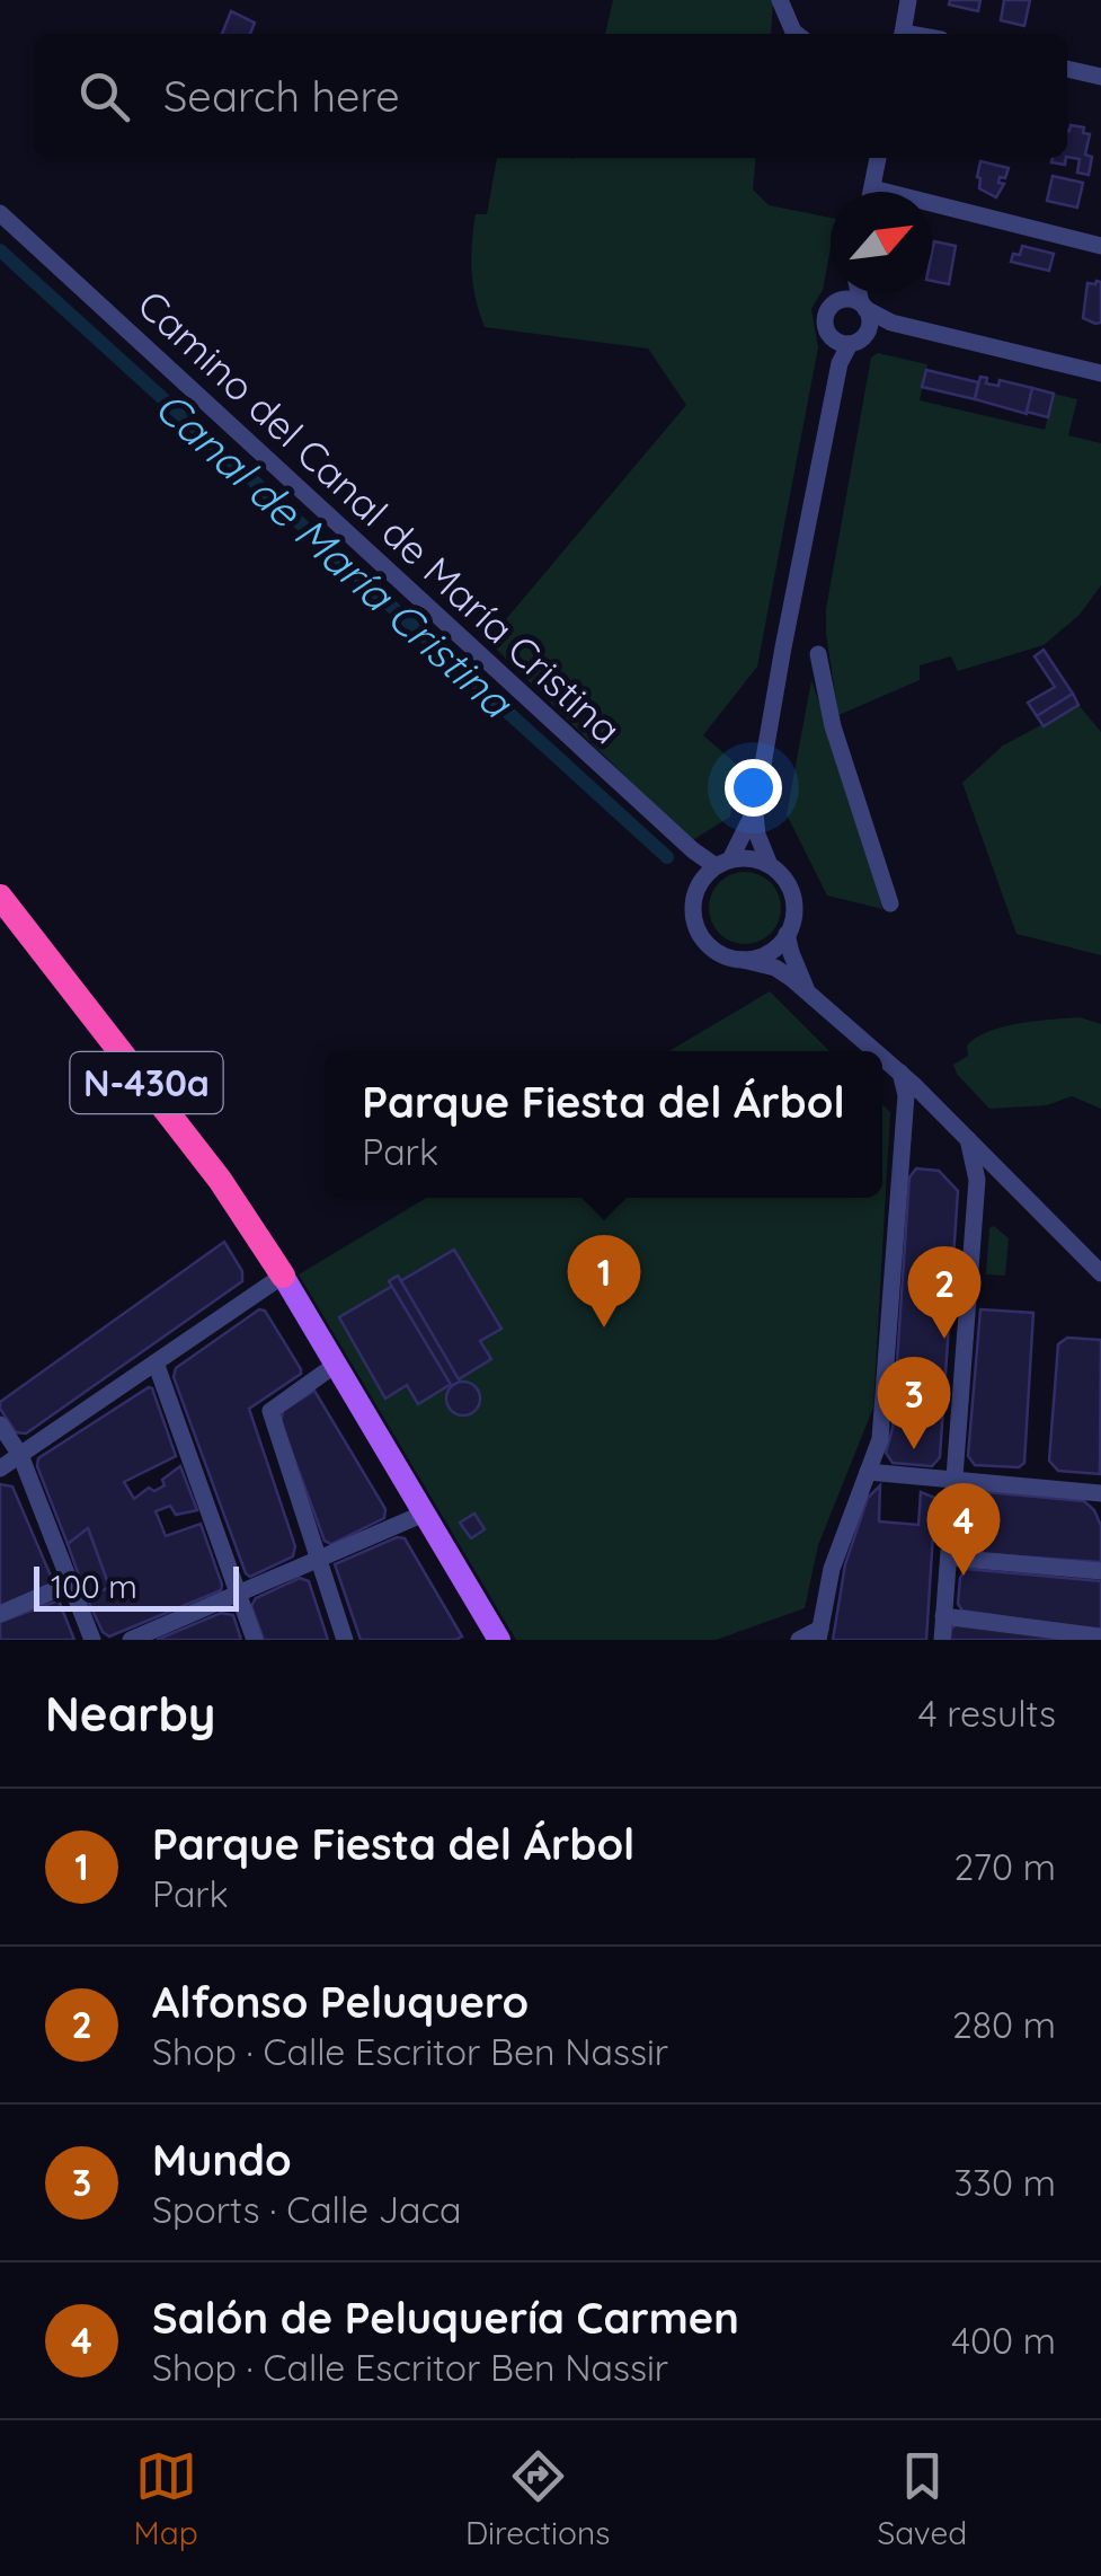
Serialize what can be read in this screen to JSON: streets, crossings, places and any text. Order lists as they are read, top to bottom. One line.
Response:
{"streets":{"highway":["N-430a"],"street":["Camino del Canal de María Cristina"]},"water":["Canal de María Cristina"],"scale_bar":"100 m","north":"top right","page":{"search":"Search here","popup":["Parque Fiesta del Árbol","Park"],"pins":["1","2","3","4"],"scale":"100 m","heading":["Nearby","4 results"],"list":[{"mark":"1","name":"Parque Fiesta del Árbol","note":"Park","value":"270 m"},{"mark":"2","name":"Alfonso Peluquero","note":"Shop · Calle Escritor Ben Nassir","value":"280 m"},{"mark":"3","name":"Mundo","note":"Sports · Calle Jaca","value":"330 m"},{"mark":"4","name":"Salón de Peluquería Carmen","note":"Shop · Calle Escritor Ben Nassir","value":"400 m"}],"nav":["Map","Directions","Saved"]}}
